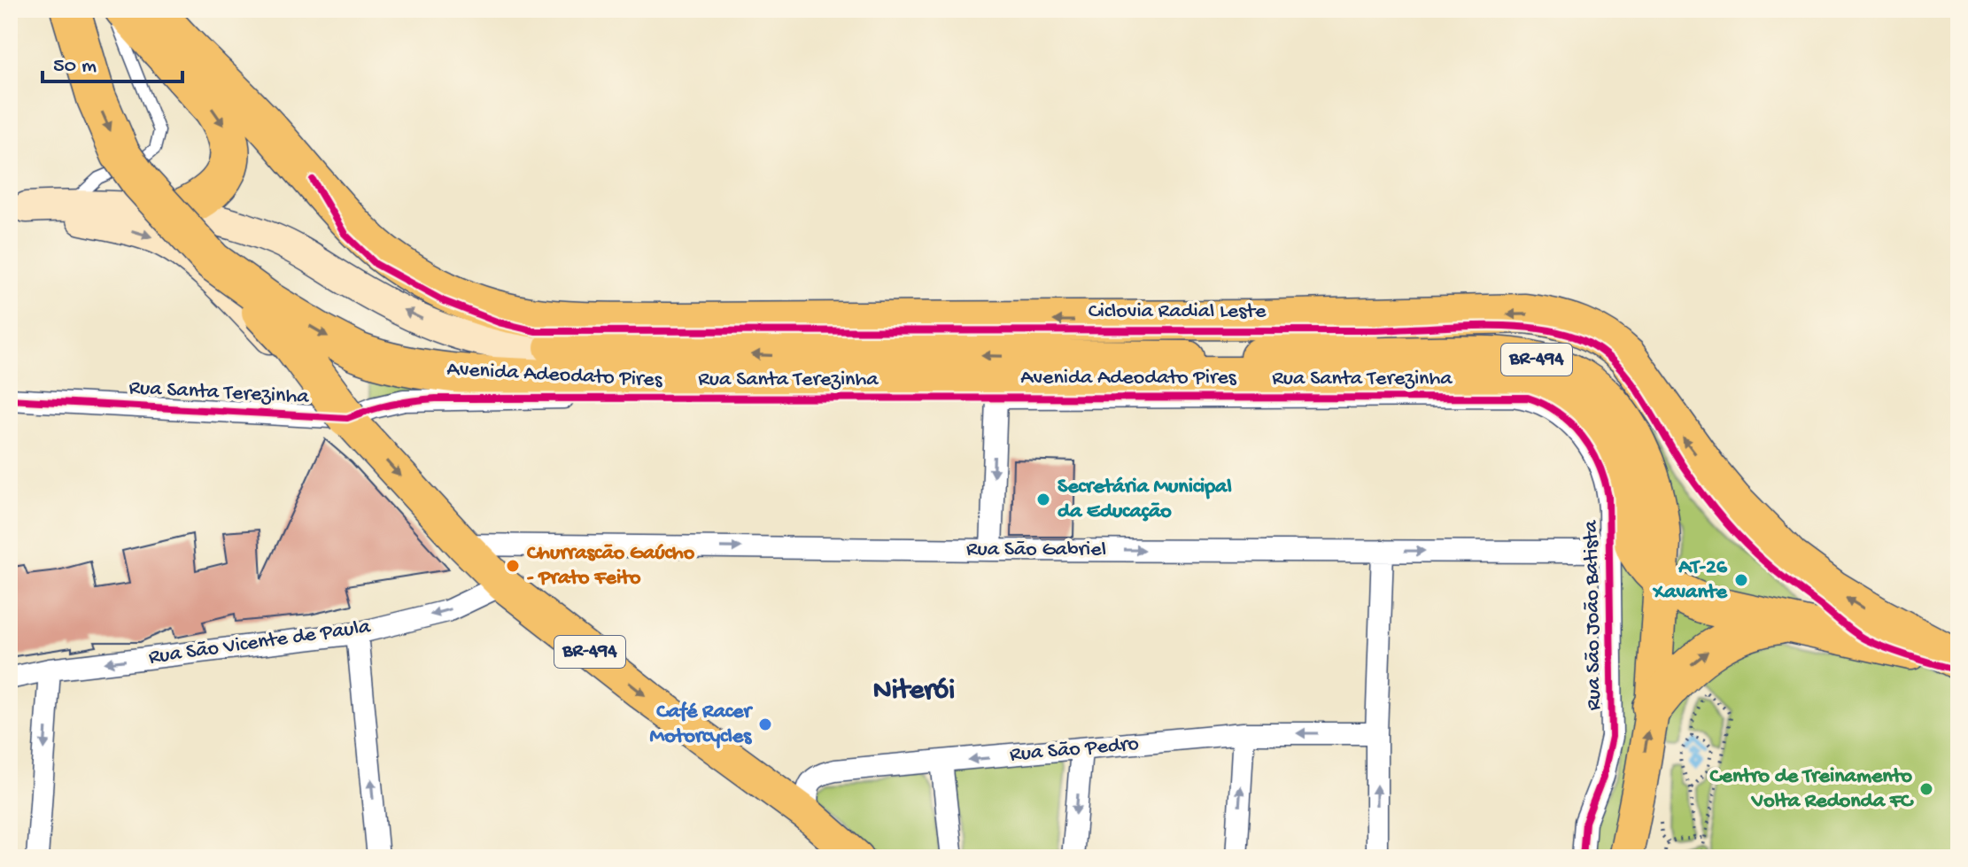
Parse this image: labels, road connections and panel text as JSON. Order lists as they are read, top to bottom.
{
  "streets": {
    "highway": ["BR-494", "Avenida Adeodato Pires"],
    "street": [
      "Rua Santa Terezinha",
      "Rua São Gabriel",
      "Rua São João Batista",
      "Rua São Vicente de Paula",
      "Rua São Pedro"
    ],
    "cycle path": ["Ciclovia Radial Leste"]
  },
  "crossings": [
    ["BR-494", "Avenida Adeodato Pires"],
    ["BR-494", "Rua Santa Terezinha"],
    ["BR-494", "Rua São Gabriel"],
    ["BR-494", "Rua São Vicente de Paula"],
    ["BR-494", "Rua São Pedro"],
    ["Rua Santa Terezinha", "Rua São João Batista"],
    ["Rua São Gabriel", "Rua São João Batista"]
  ],
  "one_way": ["Rua São Gabriel", "Rua São Vicente de Paula", "Rua São Pedro"],
  "districts": ["Niterói"],
  "places": [
    "Secretária Municipal da Educação",
    "Churrascão Gaúcho - Prato Feito",
    "AT-26 Xavante",
    "Café Racer Motorcycles",
    "Centro de Treinamento Volta Redonda FC"
  ],
  "scale_bar": "50 m"
}
